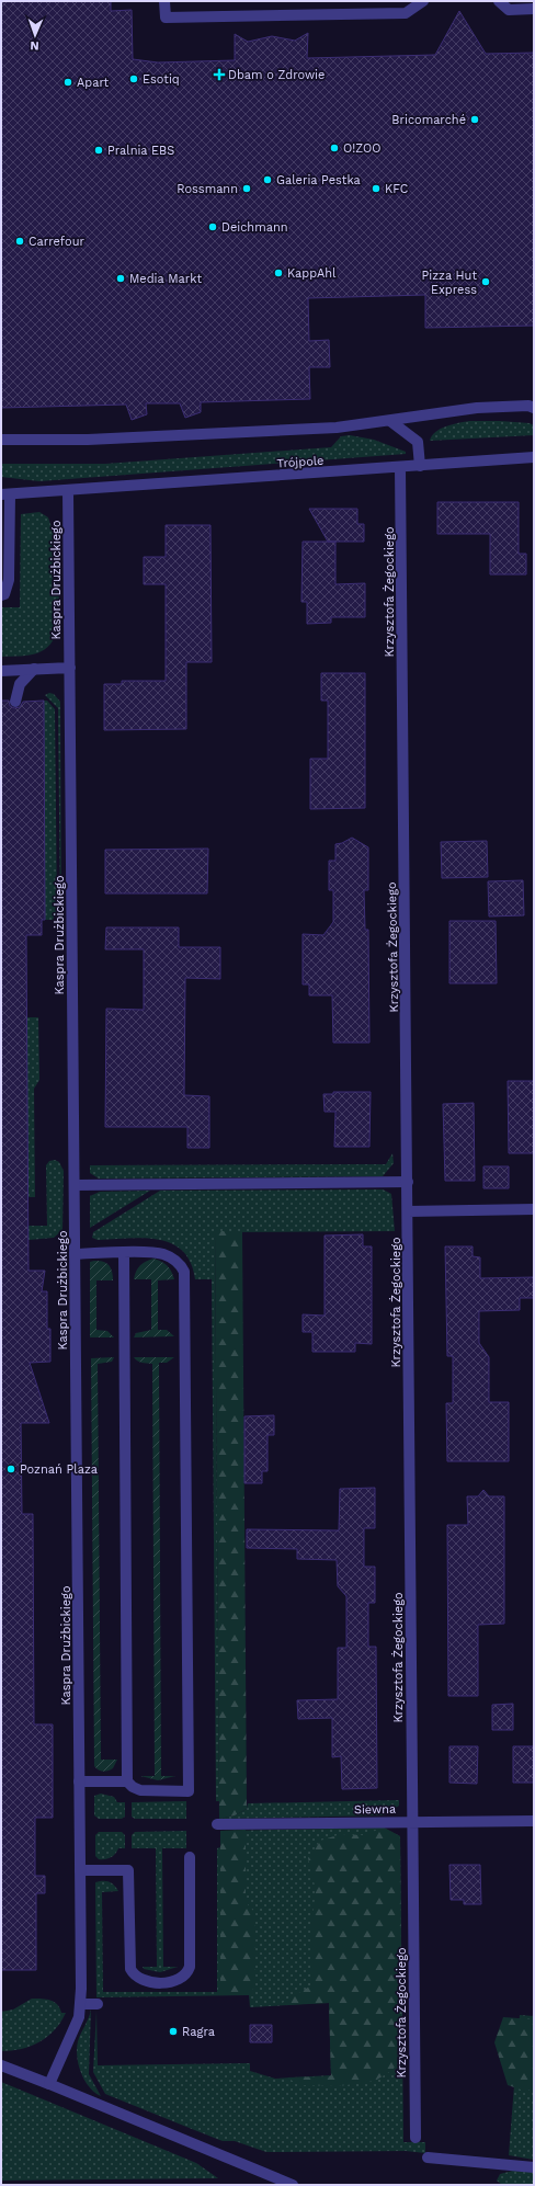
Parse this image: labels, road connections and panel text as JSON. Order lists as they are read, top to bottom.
{
  "streets": {
    "street": [
      "Trójpole",
      "Kaspra Drużbickiego",
      "Krzysztofa Żegockiego",
      "Siewna"
    ]
  },
  "crossings": [
    ["Trójpole", "Kaspra Drużbickiego"],
    ["Trójpole", "Krzysztofa Żegockiego"],
    ["Krzysztofa Żegockiego", "Siewna"]
  ],
  "places": {
    "health": ["Dbam o Zdrowie"],
    "other": [
      "Esotiq",
      "Apart",
      "Bricomarché",
      "O!ZOO",
      "Pralnia EBS",
      "Galeria Pestka",
      "Rossmann",
      "KFC",
      "Deichmann",
      "Carrefour",
      "KappAhl",
      "Media Markt",
      "Pizza Hut Express",
      "Poznań Plaza",
      "Ragra"
    ]
  },
  "north": "bottom"
}
